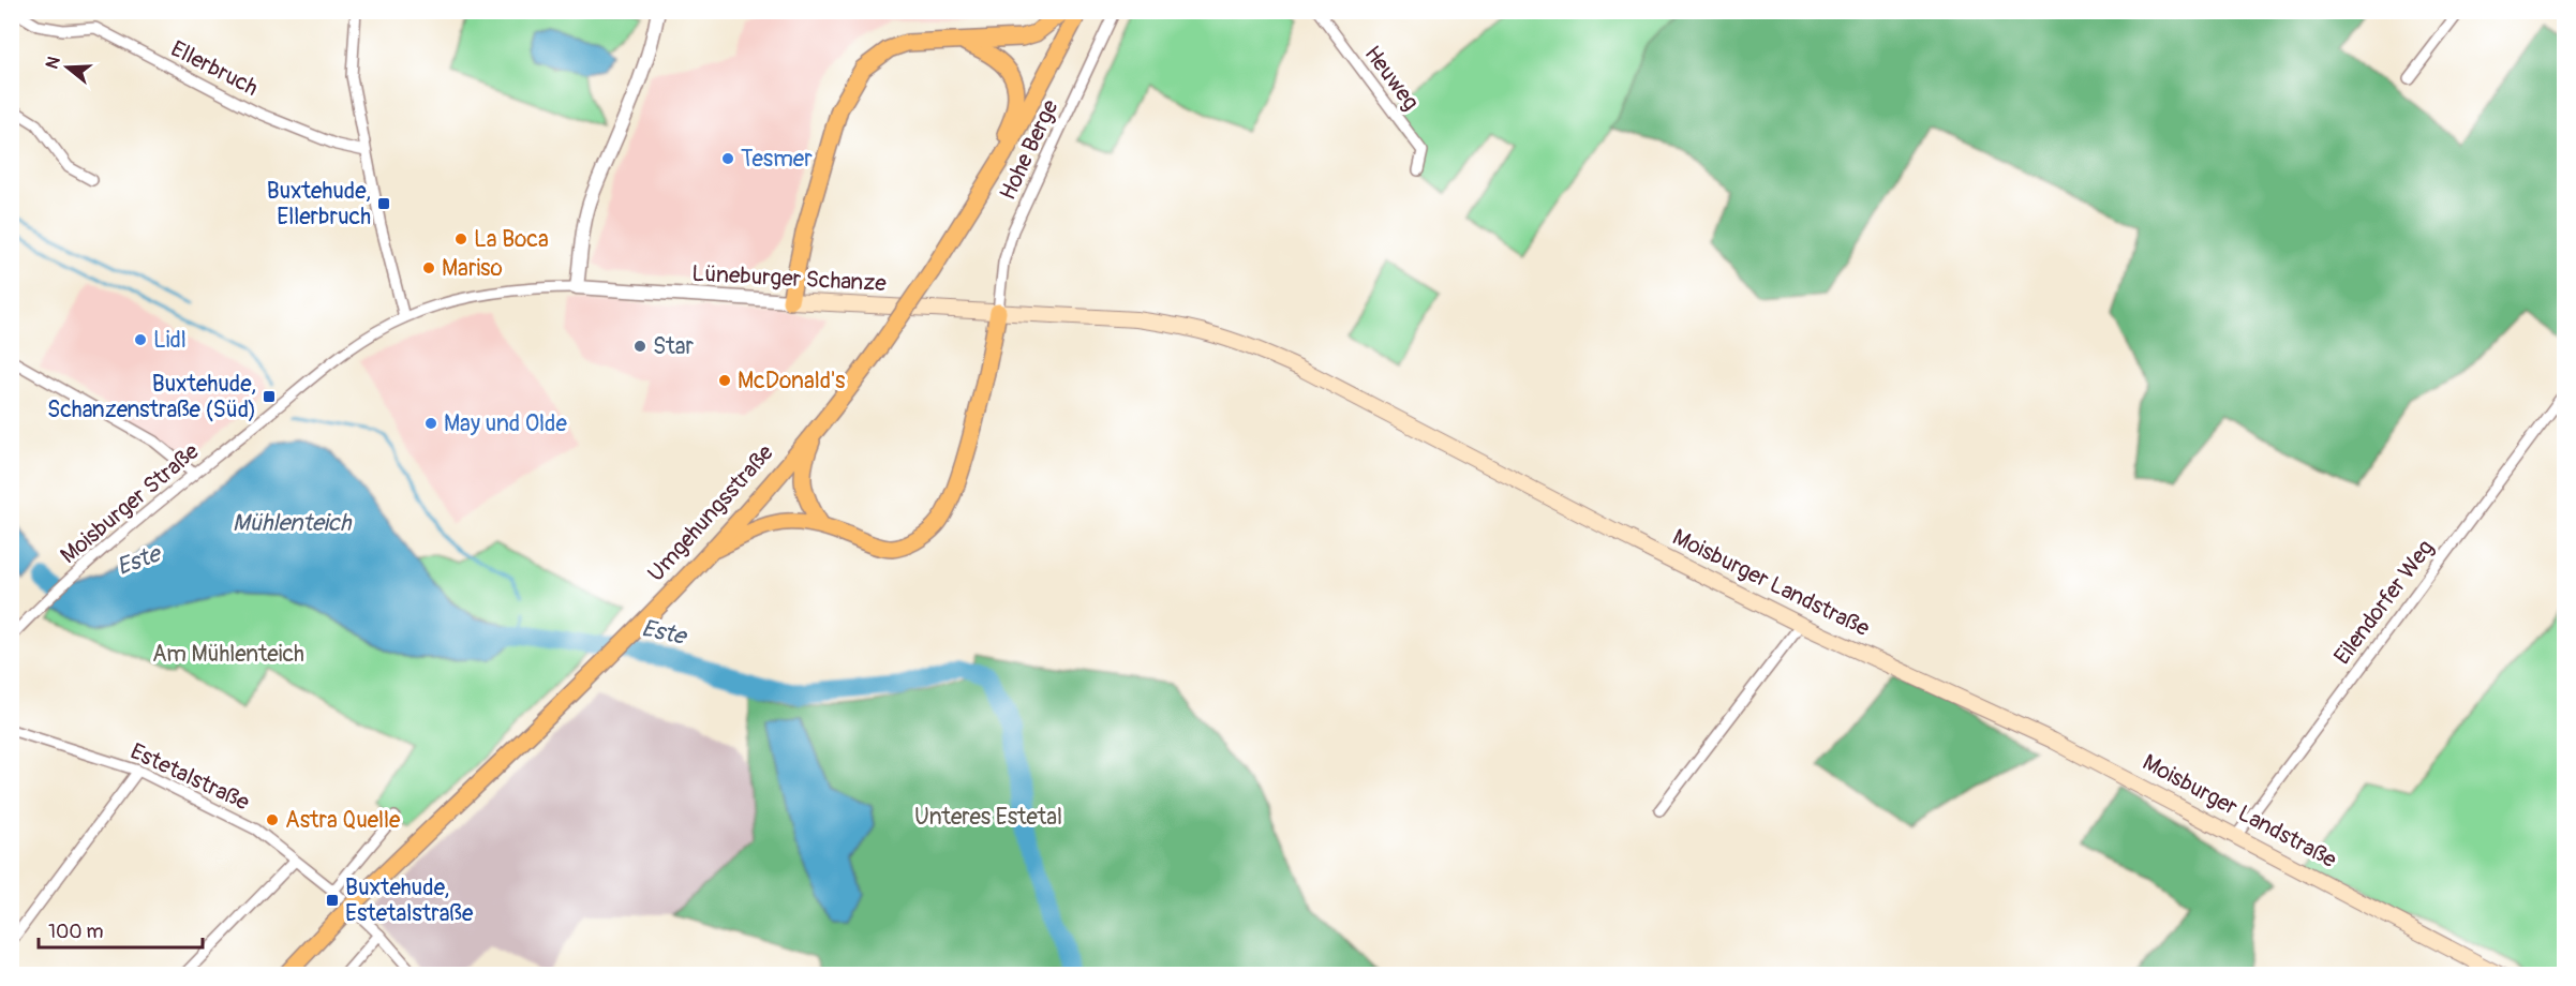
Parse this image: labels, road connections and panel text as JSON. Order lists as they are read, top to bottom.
{
  "streets": {
    "main road": ["Lüneburger Schanze", "Umgehungsstraße", "Moisburger Landstraße"],
    "street": [
      "Ellerbruch",
      "Heuweg",
      "Hohe Berge",
      "Moisburger Straße",
      "Eilendorfer Weg",
      "Estetalstraße"
    ]
  },
  "crossings": [
    ["Hohe Berge", "Lüneburger Schanze"],
    ["Hohe Berge", "Moisburger Landstraße"],
    ["Lüneburger Schanze", "Moisburger Straße"],
    ["Lüneburger Schanze", "Moisburger Landstraße"],
    ["Moisburger Landstraße", "Eilendorfer Weg"]
  ],
  "water": ["Mühlenteich", "Este"],
  "parks": ["Am Mühlenteich", "Unteres Estetal"],
  "places": {
    "other": [
      "Tesmer",
      "La Boca",
      "Mariso",
      "Lidl",
      "Star",
      "McDonald's",
      "May und Olde",
      "Astra Quelle"
    ],
    "transit": ["Buxtehude, Ellerbruch", "Buxtehude, Schanzenstraße (Süd)", "Buxtehude, Estetalstraße"]
  },
  "scale_bar": "100 m",
  "north": "left"
}
